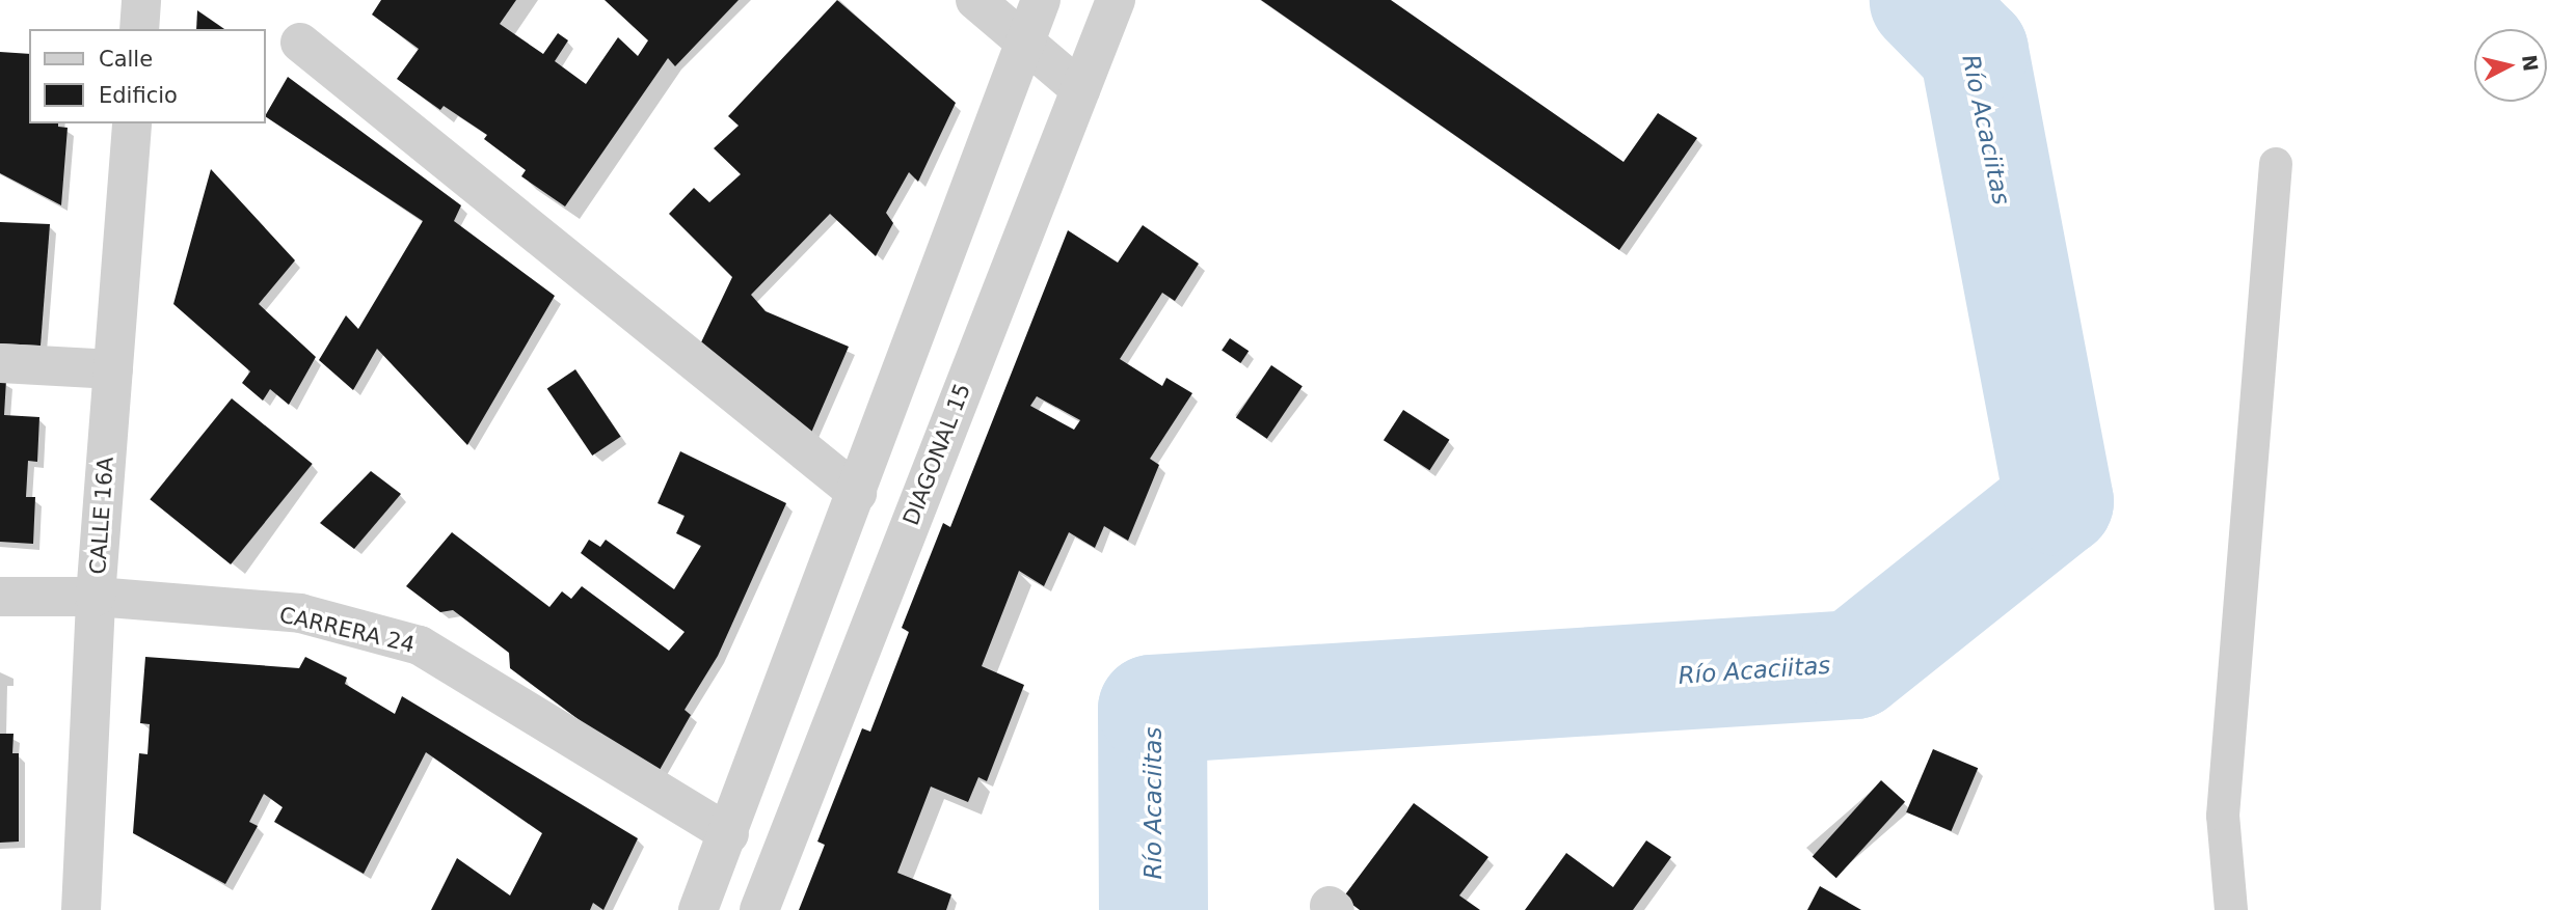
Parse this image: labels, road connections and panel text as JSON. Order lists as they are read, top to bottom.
{
  "streets": {
    "street": ["DIAGONAL 15", "CALLE 16A", "CARRERA 24"]
  },
  "crossings": [
    ["CALLE 16A", "CARRERA 24"]
  ],
  "water": ["Río Acaciitas"],
  "legend": ["Calle", "Edificio"],
  "north": "right"
}
